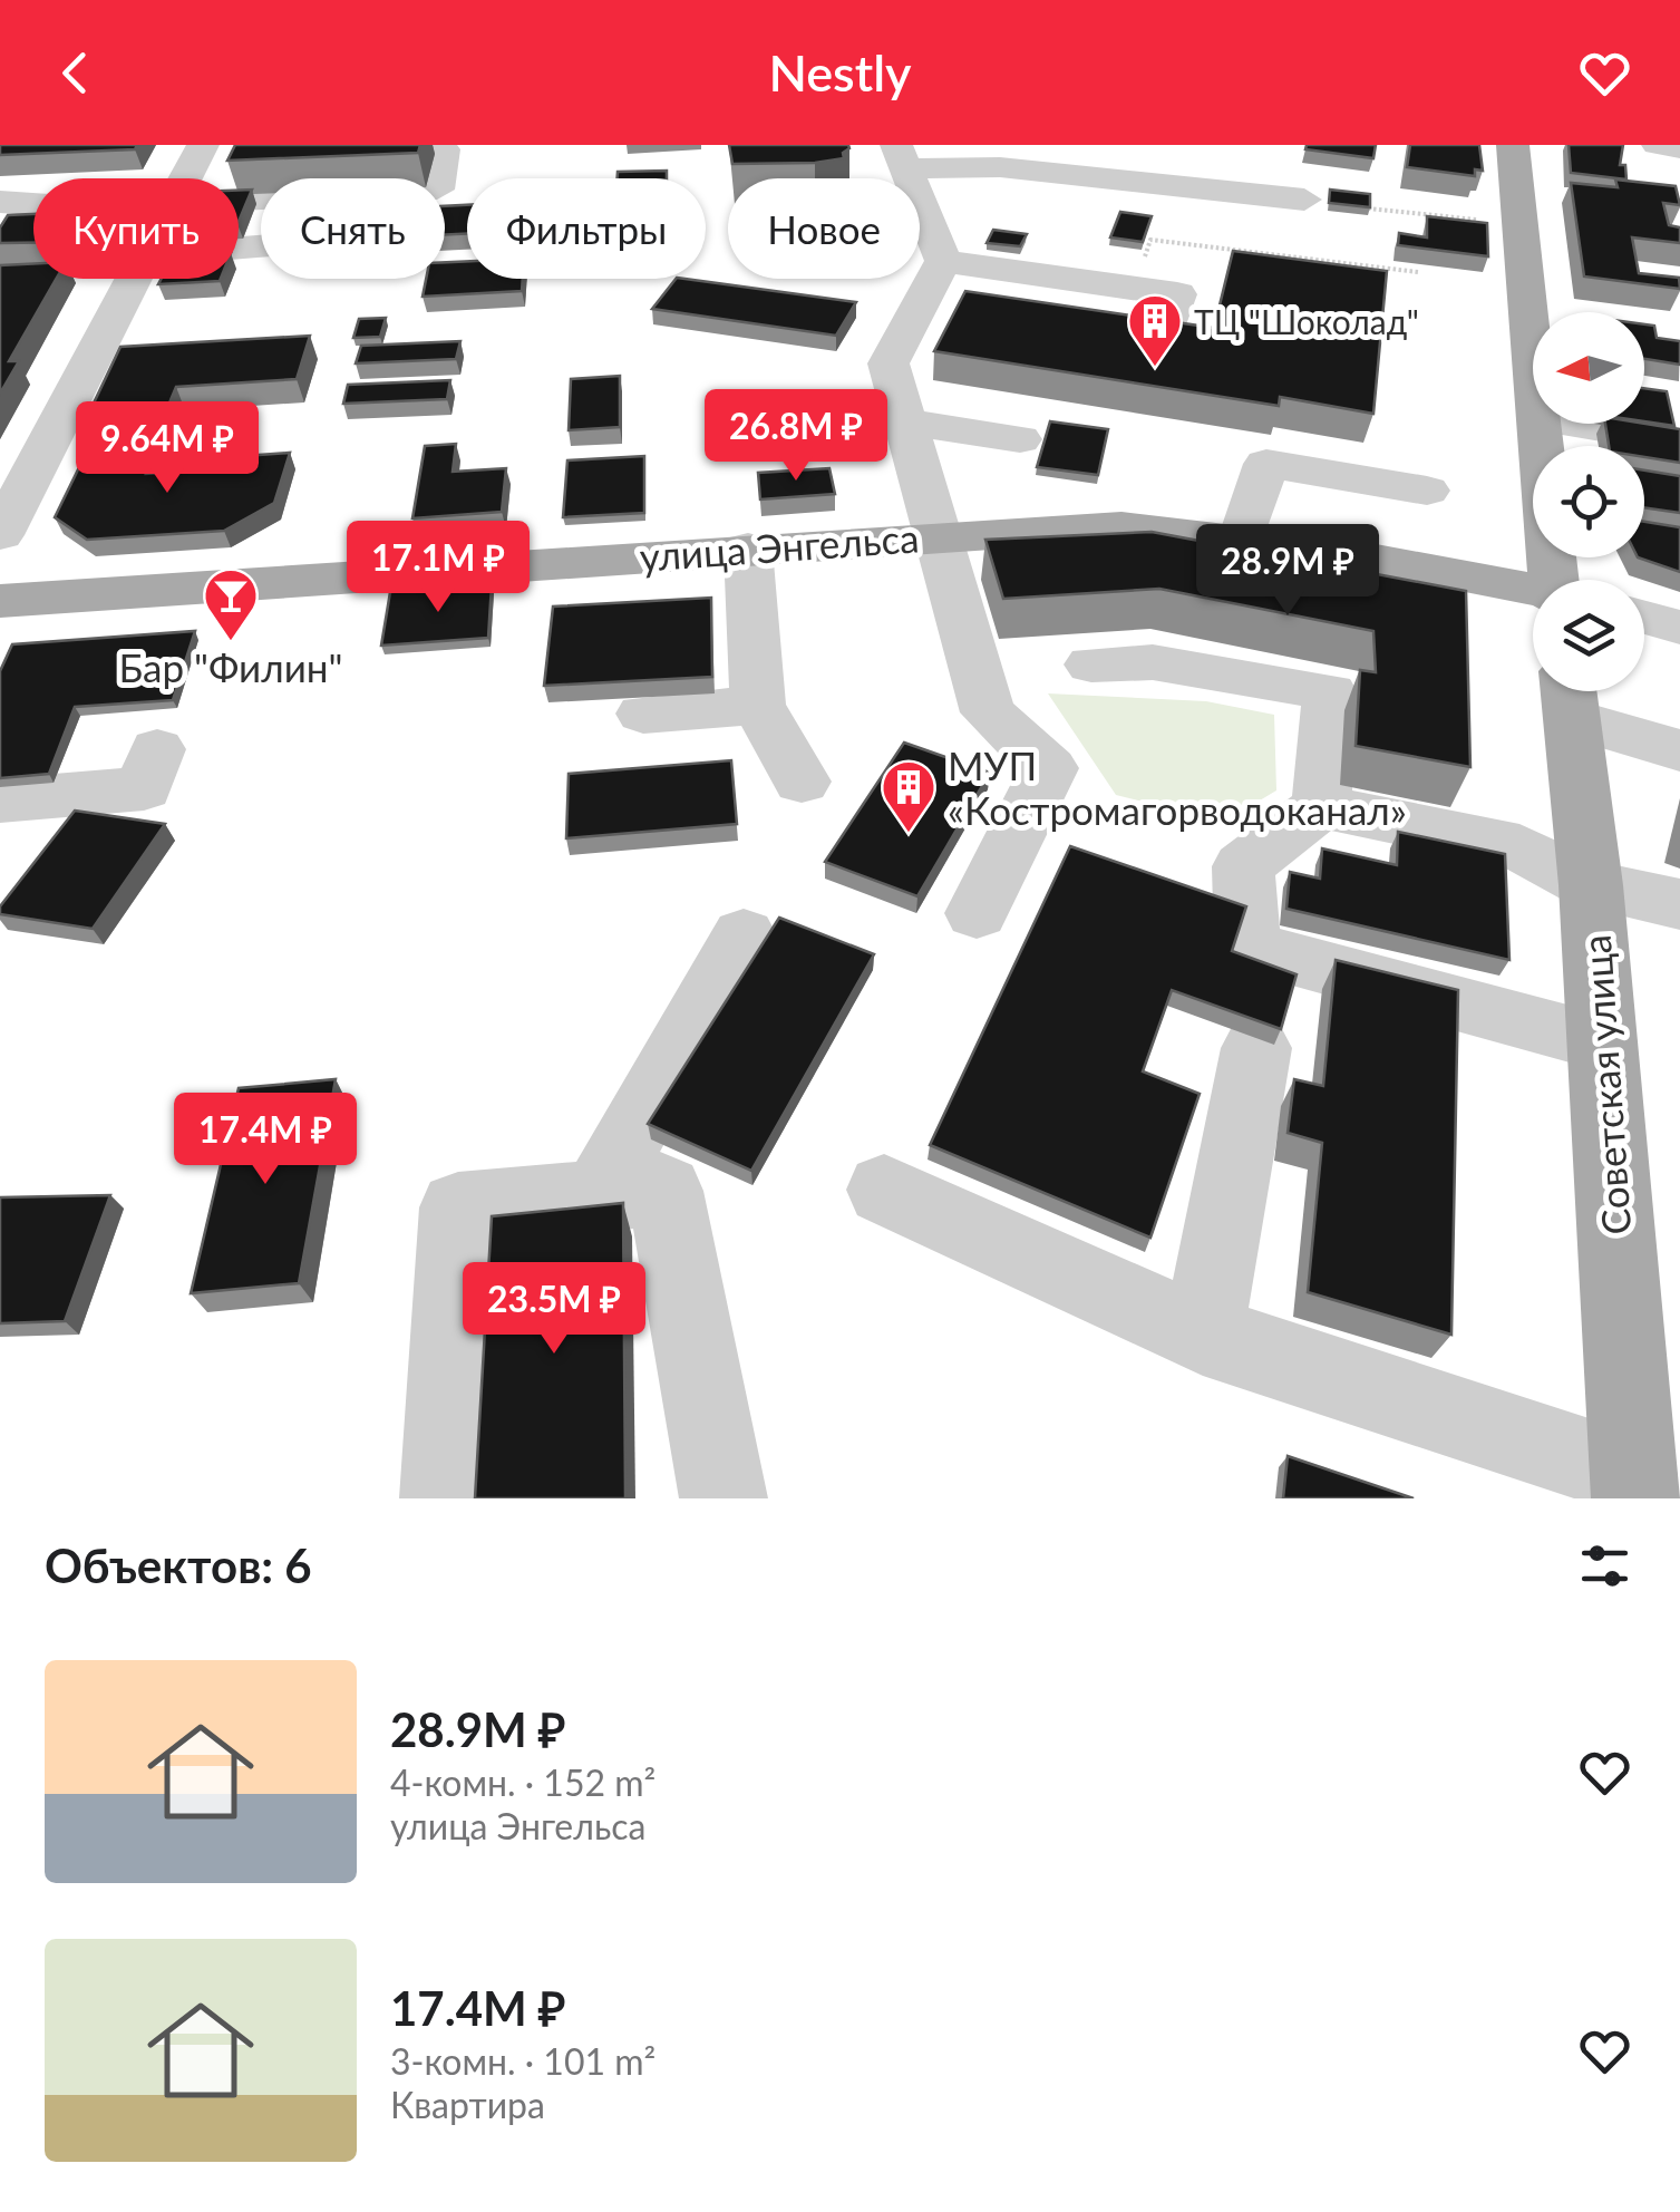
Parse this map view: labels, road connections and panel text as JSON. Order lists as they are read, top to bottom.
{
  "streets": {
    "main road": ["улица Энгельса", "Советская улица"]
  },
  "places": {
    "building": ["ТЦ \"Шоколад\"", "МУП «Костромагорводоканал»"],
    "bar": ["Бар \"Филин\""]
  },
  "north": "left",
  "page": {
    "header": "Nestly",
    "chip": [
      "Купить",
      "Снять",
      "Фильтры",
      "Новое"
    ],
    "price": [
      "26.8M ₽",
      "9.64M ₽",
      "17.1M ₽",
      "28.9M ₽",
      "17.4M ₽",
      "23.5M ₽"
    ],
    "heading": "Объектов: 6",
    "list": [
      {
        "name": "28.9M ₽",
        "note": "4-комн. · 152 m² · улица Энгельса"
      },
      {
        "name": "17.4M ₽",
        "note": "3-комн. · 101 m² · Квартира"
      }
    ]
  }
}
